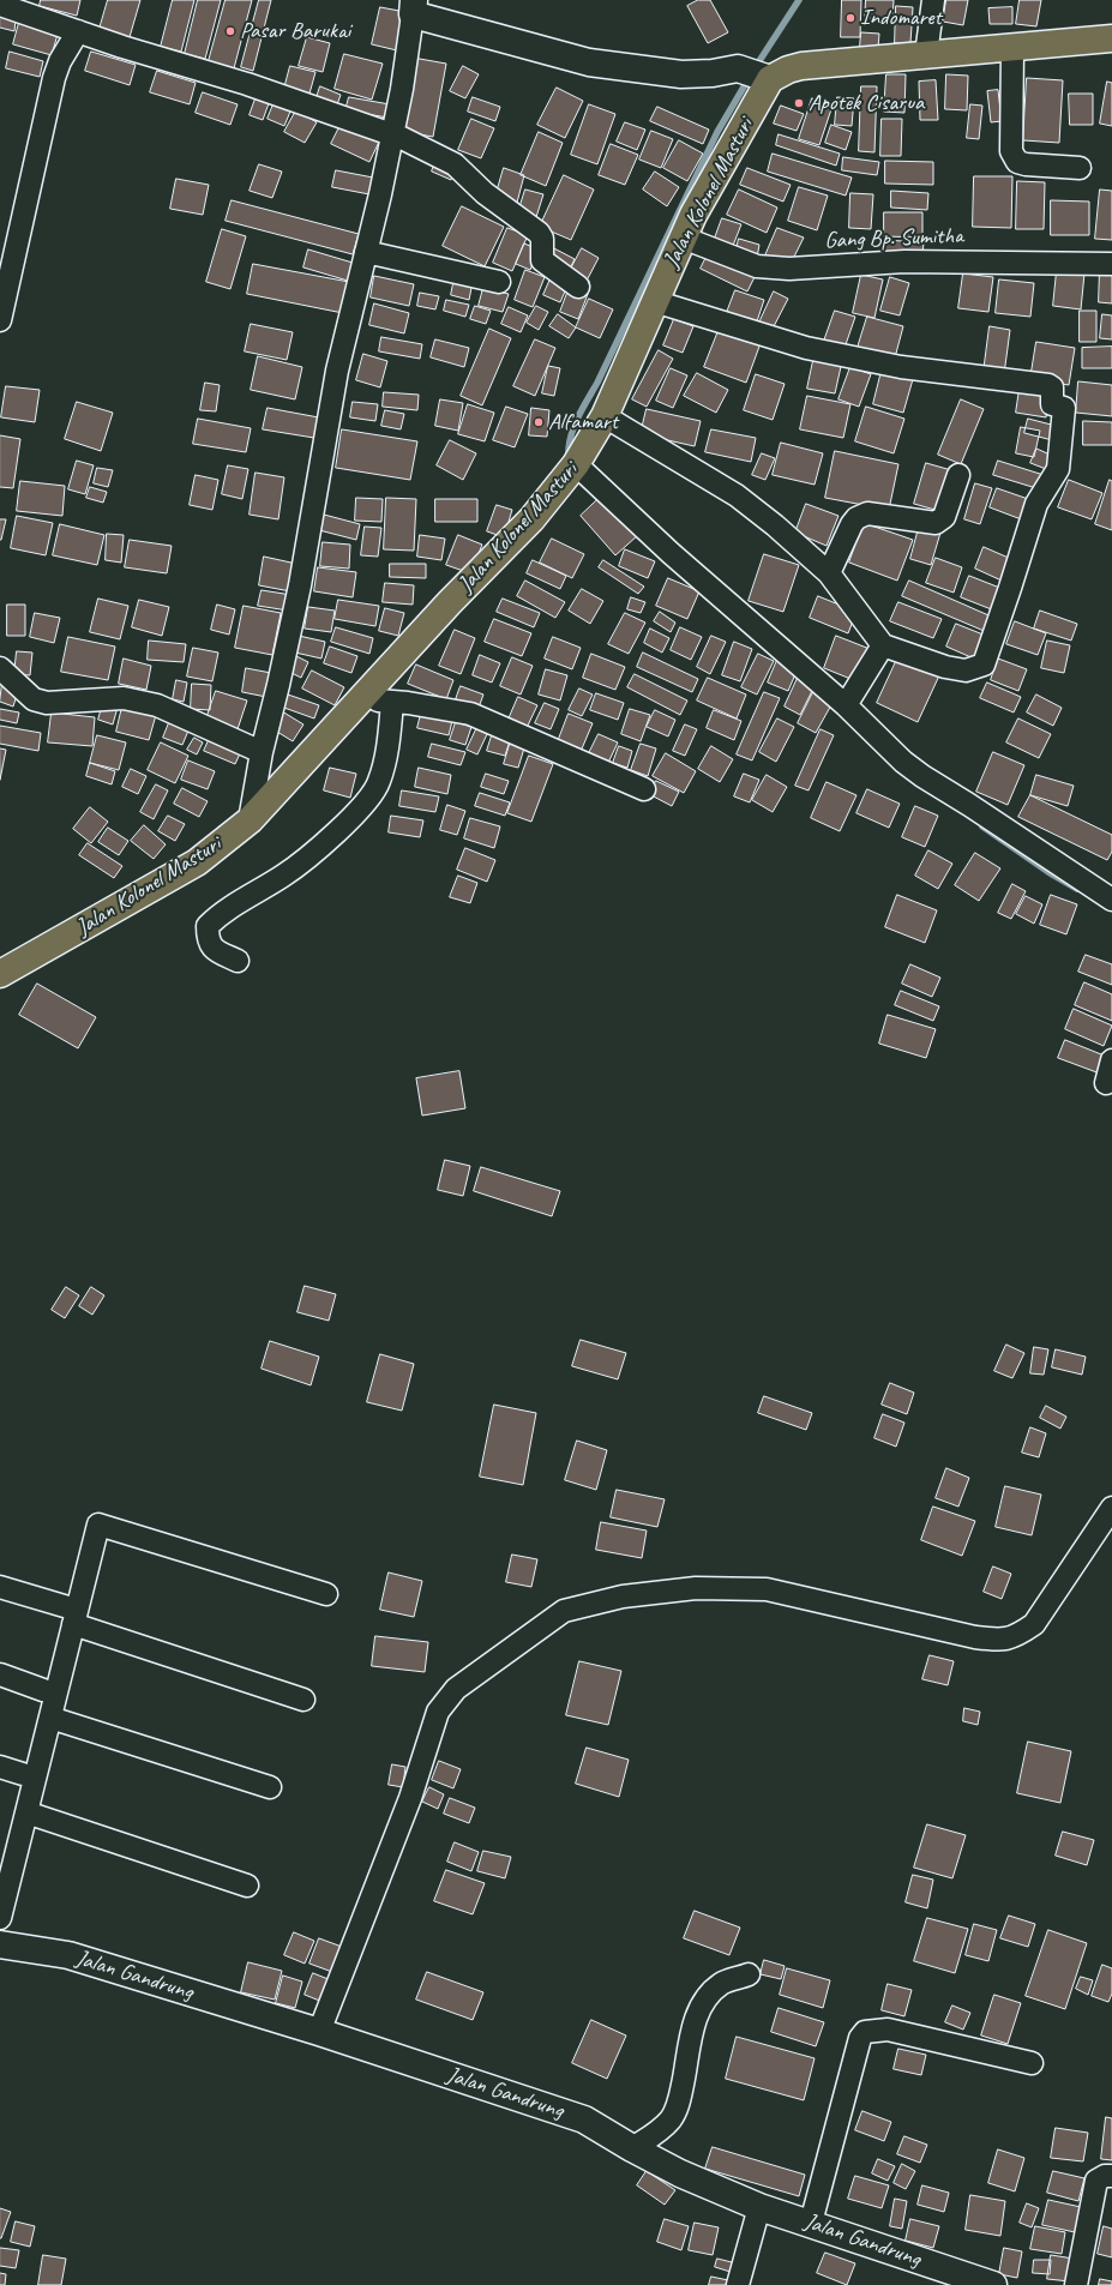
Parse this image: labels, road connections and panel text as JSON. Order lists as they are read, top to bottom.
{
  "streets": {
    "main road": ["Jalan Kolonel Masturi"],
    "street": ["Gang Bp. Sumitha", "Jalan Gandrung"]
  },
  "crossings": [
    ["Jalan Kolonel Masturi", "Gang Bp. Sumitha"]
  ],
  "places": [
    "Indomaret",
    "Pasar Barukai",
    "Apotek Cisarua",
    "Alfamart"
  ]
}
